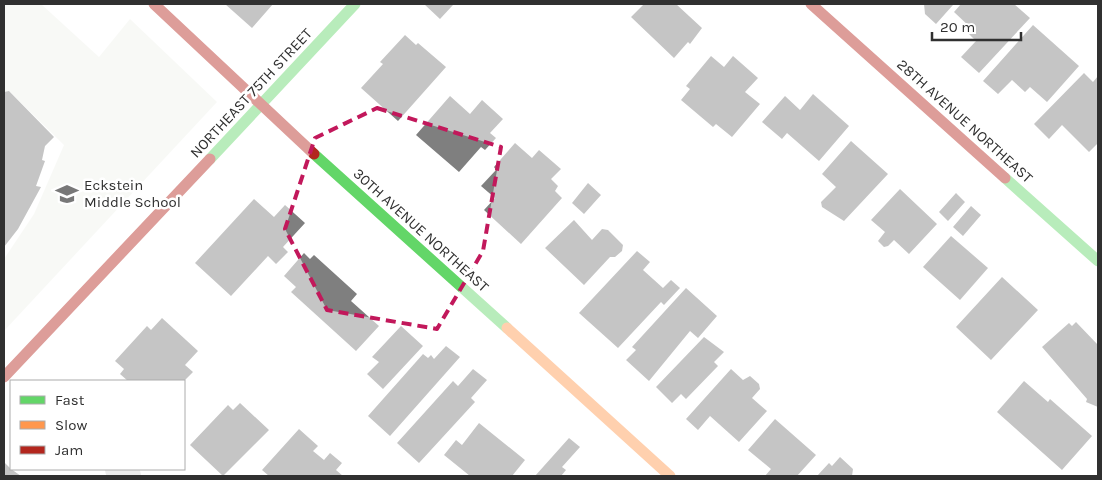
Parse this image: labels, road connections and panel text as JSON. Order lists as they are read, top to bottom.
{
  "streets": {
    "street": ["NORTHEAST 75TH STREET", "28TH AVENUE NORTHEAST", "30TH AVENUE NORTHEAST"]
  },
  "crossings": [
    ["NORTHEAST 75TH STREET", "30TH AVENUE NORTHEAST"]
  ],
  "places": {
    "school or university": ["Eckstein Middle School"]
  },
  "legend": ["Fast", "Slow", "Jam"],
  "scale_bar": "20 m"
}
